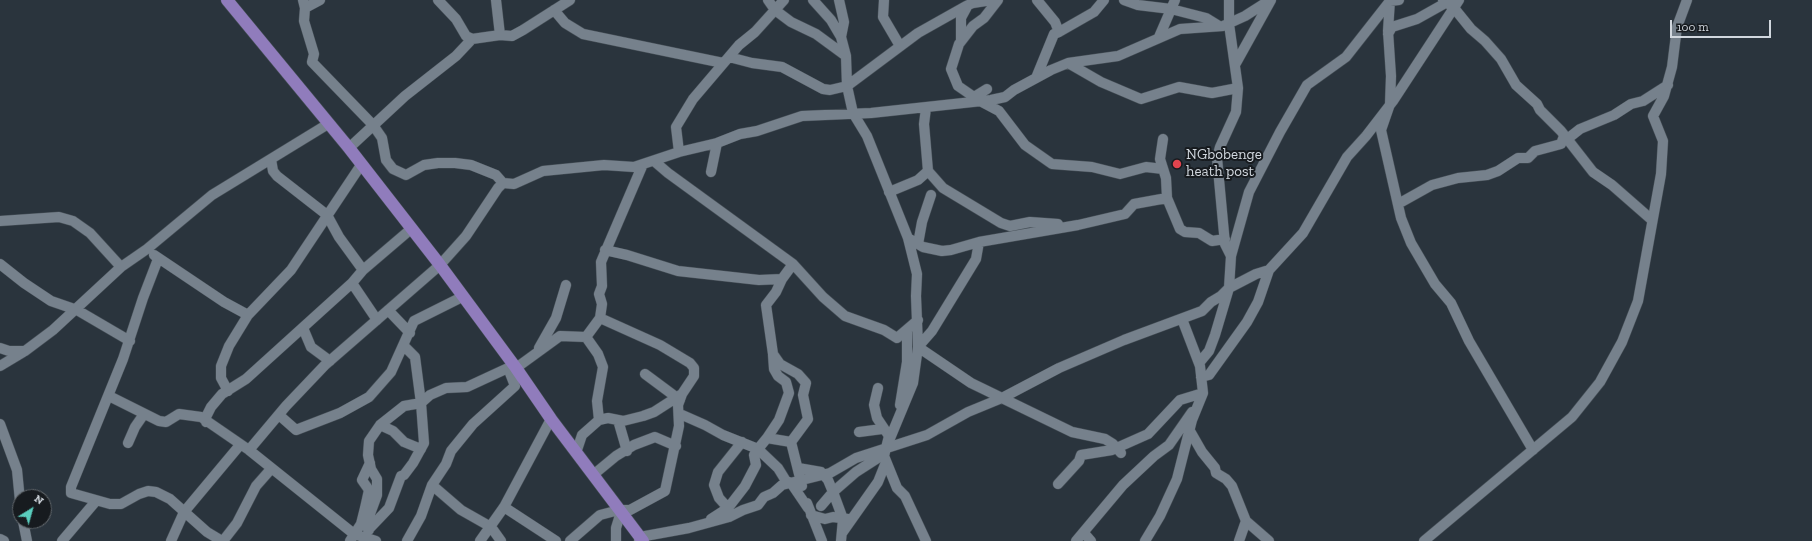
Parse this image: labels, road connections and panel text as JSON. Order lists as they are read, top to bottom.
{
  "places": ["NGbobenge heath post"],
  "scale_bar": "100 m",
  "north": "top right"
}
